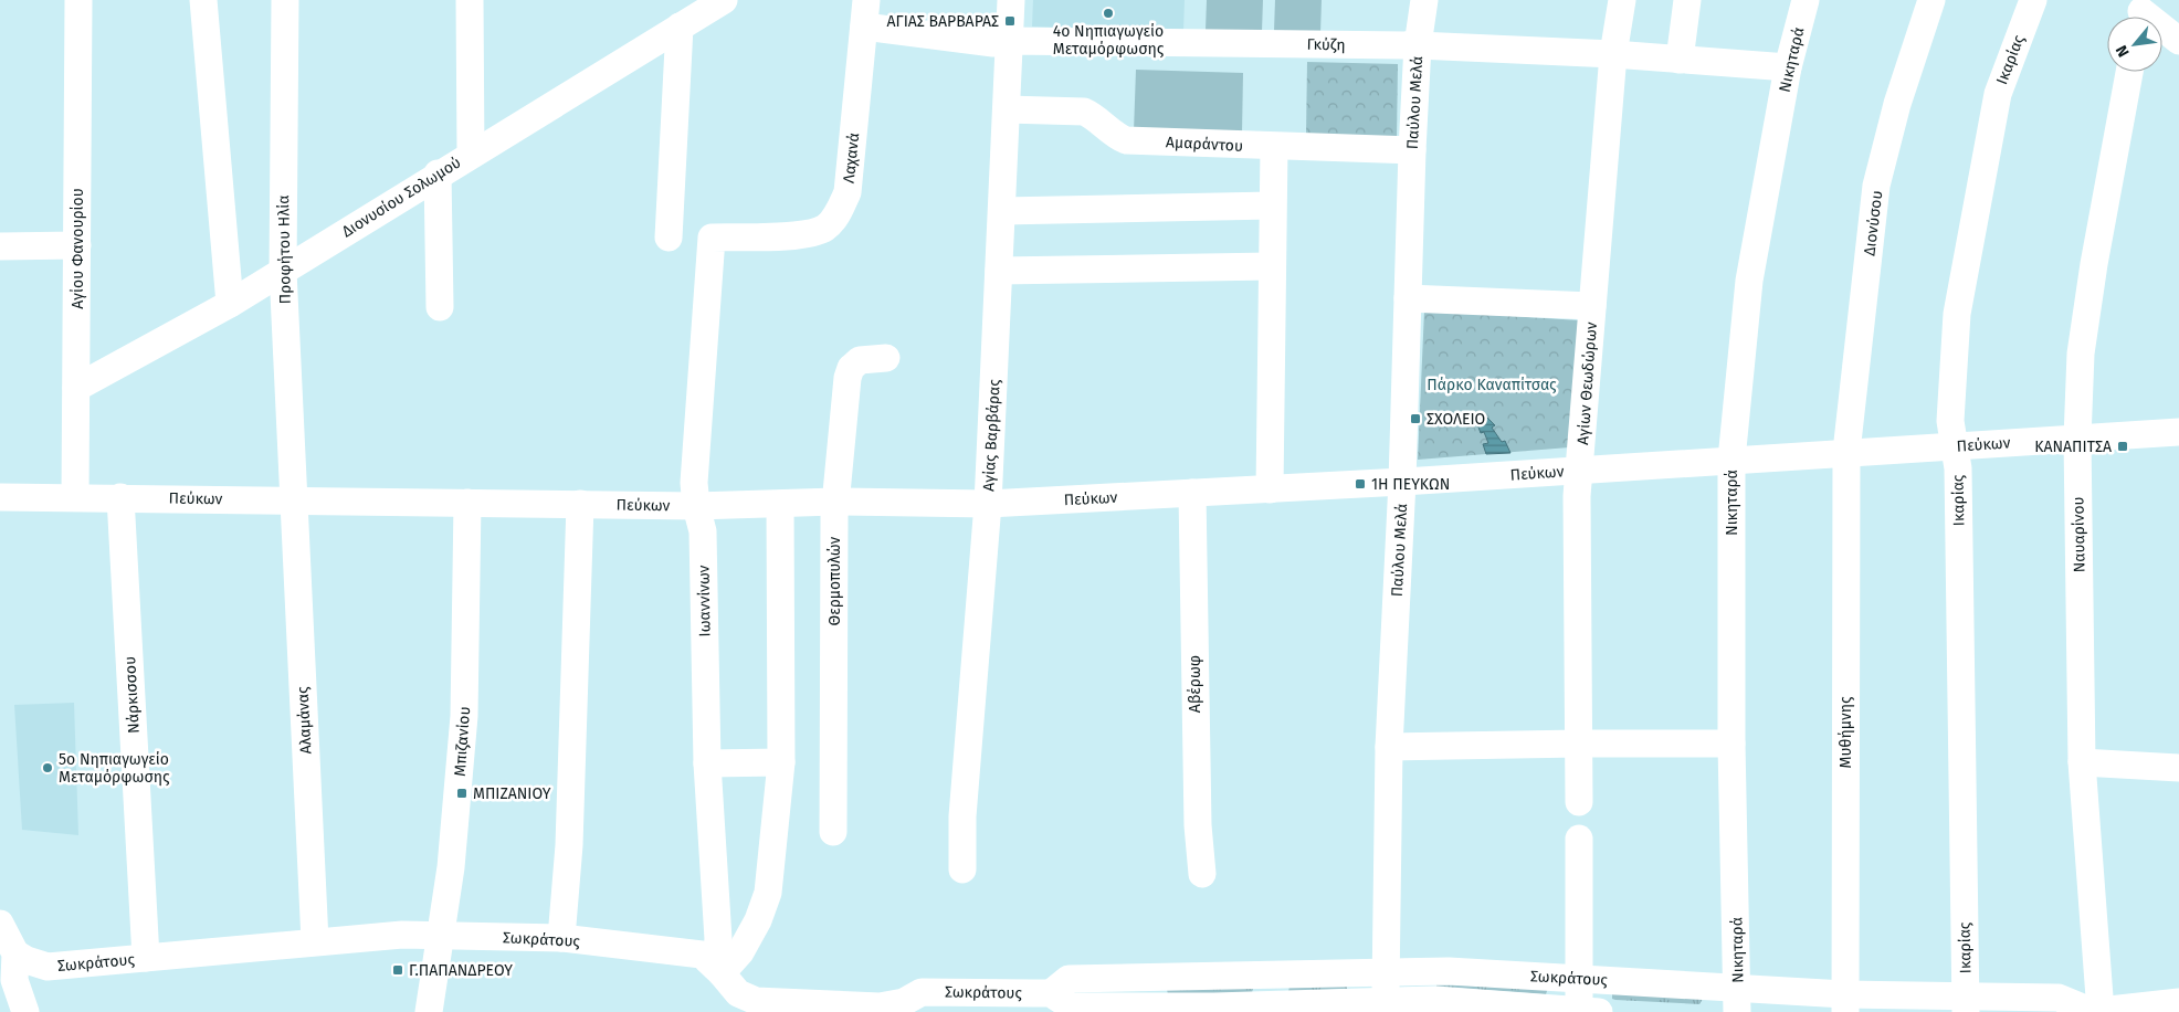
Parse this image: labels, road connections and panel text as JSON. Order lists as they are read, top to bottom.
{
  "streets": {
    "street": [
      "Γκύζη",
      "Νικηταρά",
      "Ικαρίας",
      "Παύλου Μελά",
      "Αμαράντου",
      "Λαχανά",
      "Διονυσίου Σολωμού",
      "Διονύσου",
      "Αγίου Φανουρίου",
      "Προφήτου Ηλία",
      "Αγίων Θεωδώρων",
      "Αγίας Βαρβάρας",
      "Πεύκων",
      "Ναυαρίνου",
      "Θερμοπυλών",
      "Ιωαννίνων",
      "Αβέρωφ",
      "Νάρκισσου",
      "Αλαμάνας",
      "Μυθήμνης",
      "Μπιζανίου",
      "Σωκράτους"
    ]
  },
  "crossings": [
    ["Γκύζη", "Νικηταρά"],
    ["Γκύζη", "Παύλου Μελά"],
    ["Γκύζη", "Λαχανά"],
    ["Γκύζη", "Αγίων Θεωδώρων"],
    ["Γκύζη", "Αγίας Βαρβάρας"],
    ["Νικηταρά", "Πεύκων"],
    ["Νικηταρά", "Σωκράτους"],
    ["Ικαρίας", "Πεύκων"],
    ["Ικαρίας", "Σωκράτους"],
    ["Παύλου Μελά", "Αμαράντου"],
    ["Παύλου Μελά", "Πεύκων"],
    ["Παύλου Μελά", "Σωκράτους"],
    ["Αμαράντου", "Αγίας Βαρβάρας"],
    ["Λαχανά", "Ιωαννίνων"],
    ["Διονυσίου Σολωμού", "Αγίου Φανουρίου"],
    ["Διονυσίου Σολωμού", "Προφήτου Ηλία"],
    ["Διονύσου", "Πεύκων"],
    ["Διονύσου", "Μυθήμνης"],
    ["Αγίου Φανουρίου", "Πεύκων"],
    ["Προφήτου Ηλία", "Πεύκων"],
    ["Προφήτου Ηλία", "Αλαμάνας"],
    ["Αγίων Θεωδώρων", "Πεύκων"],
    ["Αγίας Βαρβάρας", "Πεύκων"],
    ["Πεύκων", "Ναυαρίνου"],
    ["Πεύκων", "Θερμοπυλών"],
    ["Πεύκων", "Ιωαννίνων"],
    ["Πεύκων", "Αβέρωφ"],
    ["Πεύκων", "Νάρκισσου"],
    ["Πεύκων", "Αλαμάνας"],
    ["Πεύκων", "Μυθήμνης"],
    ["Πεύκων", "Μπιζανίου"],
    ["Ναυαρίνου", "Σωκράτους"],
    ["Ιωαννίνων", "Σωκράτους"],
    ["Νάρκισσου", "Σωκράτους"],
    ["Αλαμάνας", "Σωκράτους"],
    ["Μυθήμνης", "Σωκράτους"],
    ["Μπιζανίου", "Σωκράτους"]
  ],
  "parks": ["Πάρκο Καναπίτσας"],
  "places": {
    "other": ["4ο Νηπιαγωγείο Μεταμόρφωσης", "5ο Νηπιαγωγείο Μεταμόρφωσης"],
    "transit": [
      "ΑΓΙΑΣ ΒΑΡΒΑΡΑΣ",
      "ΣΧΟΛΕΙΟ",
      "ΚΑΝΑΠΙΤΣΑ",
      "1Η ΠΕΥΚΩΝ",
      "ΜΠΙΖΑΝΙΟΥ",
      "Γ.ΠΑΠΑΝΔΡΕΟΥ"
    ]
  },
  "north": "bottom left"
}
